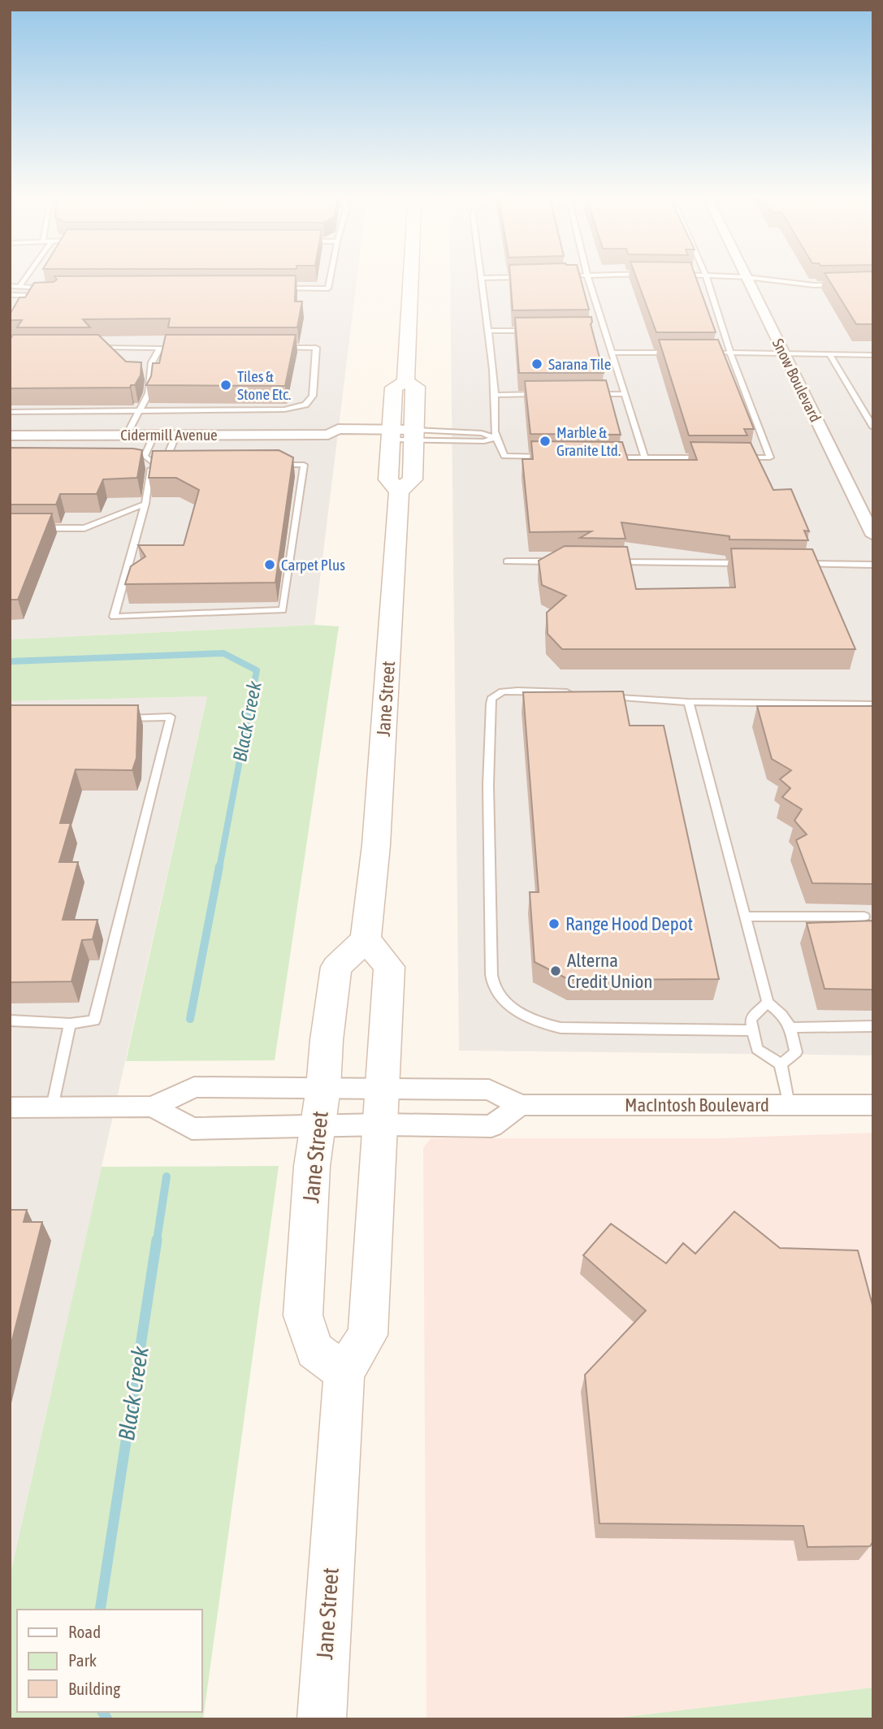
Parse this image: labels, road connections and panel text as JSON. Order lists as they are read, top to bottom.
{
  "streets": {
    "main road": ["Jane Street"],
    "street": ["Snow Boulevard", "Cidermill Avenue", "MacIntosh Boulevard"]
  },
  "crossings": [
    ["Cidermill Avenue", "Jane Street"],
    ["Jane Street", "MacIntosh Boulevard"]
  ],
  "water": ["Black Creek"],
  "places": [
    "Sarana Tile",
    "Tiles & Stone Etc.",
    "Marble & Granite Ltd.",
    "Carpet Plus",
    "Range Hood Depot",
    "Alterna Credit Union"
  ],
  "legend": ["Road", "Park", "Building"]
}
